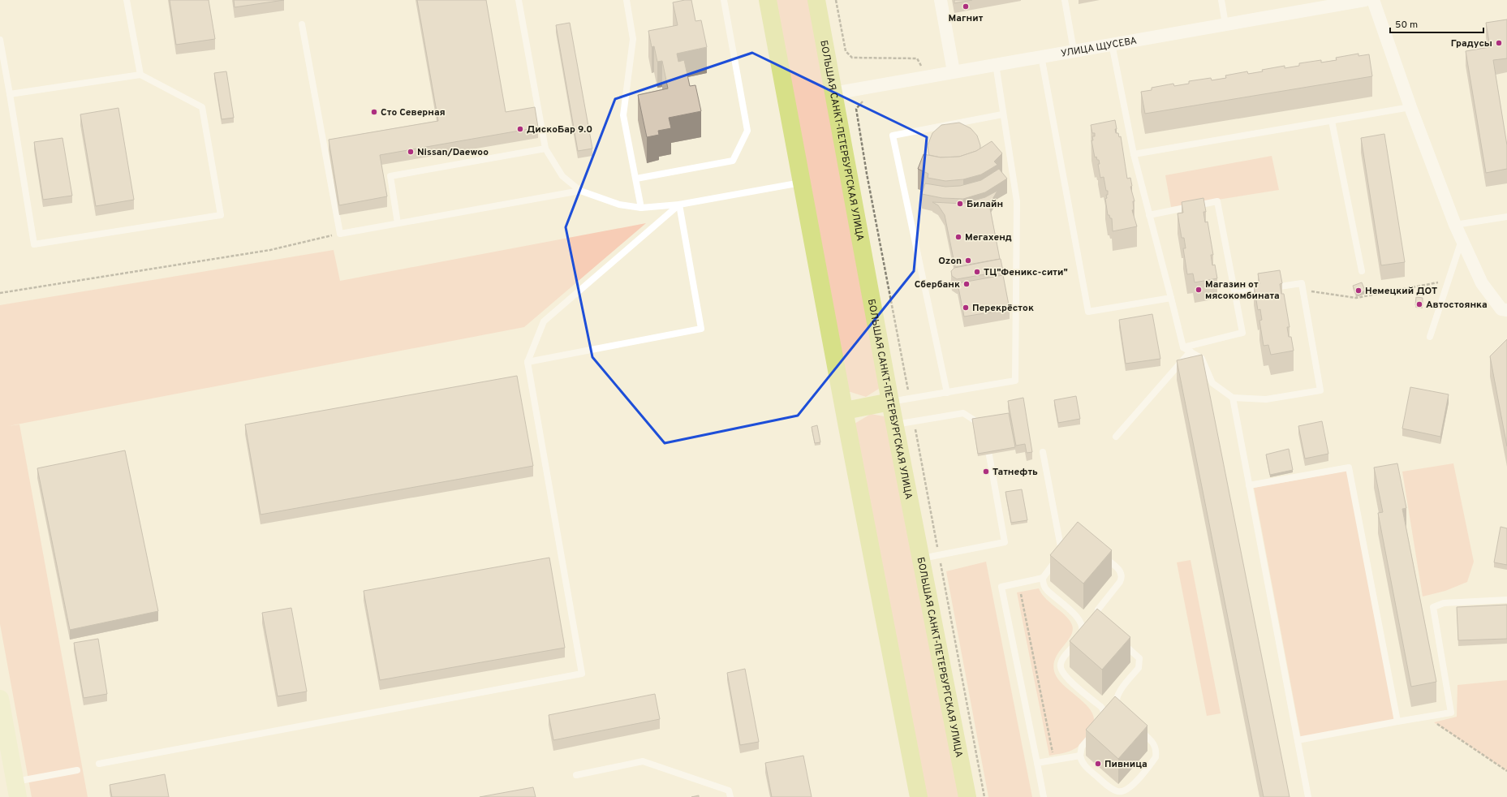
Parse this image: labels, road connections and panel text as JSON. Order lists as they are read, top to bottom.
{
  "streets": {
    "main road": ["БОЛЬШАЯ САНКТ-ПЕТЕРБУРГСКАЯ УЛИЦА"],
    "street": ["УЛИЦА ЩУСЕВА"]
  },
  "crossings": [
    ["УЛИЦА ЩУСЕВА", "БОЛЬШАЯ САНКТ-ПЕТЕРБУРГСКАЯ УЛИЦА"]
  ],
  "places": [
    "Магнит",
    "Градусы",
    "Сто Северная",
    "ДискоБар 9.0",
    "Nissan/Daewoo",
    "Билайн",
    "Мегахенд",
    "Ozon",
    "ТЦ\"Феникс-сити\"",
    "Сбербанк",
    "Магазин от мясокомбината",
    "Немецкий ДОТ",
    "Автостоянка",
    "Перекрёсток",
    "Татнефть",
    "Пивница"
  ],
  "scale_bar": "50 m"
}
